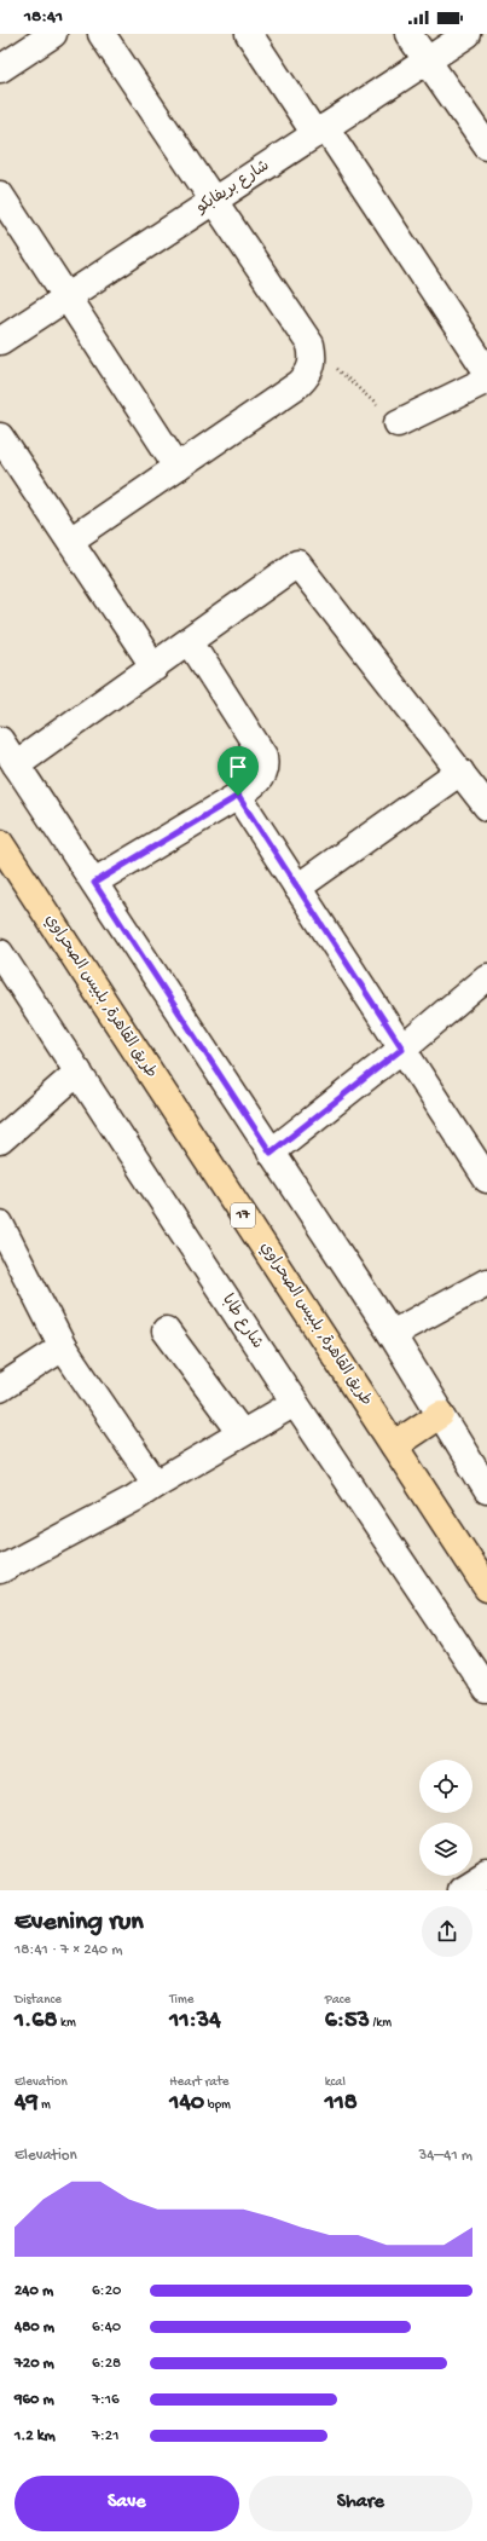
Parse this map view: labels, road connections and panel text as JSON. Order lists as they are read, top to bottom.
{
  "streets": {
    "highway": ["طريق القاهرة, بلبيس الصحراوي", "17"],
    "street": ["شارع بريفابكو", "شارع طابا"]
  },
  "page": {
    "status": "18:41",
    "heading": ["Evening run", "18:41 · 7 × 240 m"],
    "stats": [
      ["Distance", "1.68 km"],
      ["Time", "11:34"],
      ["Pace", "6:53 /km"],
      ["Elevation", "49 m"],
      ["Heart rate", "140 bpm"],
      ["kcal", "118"]
    ],
    "chart": ["Elevation", "34–41 m"],
    "list": [
      {
        "name": "240 m",
        "note": "6:20"
      },
      {
        "name": "480 m",
        "note": "6:40"
      },
      {
        "name": "720 m",
        "note": "6:28"
      },
      {
        "name": "960 m",
        "note": "7:16"
      },
      {
        "name": "1.2 km",
        "note": "7:21"
      }
    ],
    "buttons": ["Save", "Share"]
  }
}
